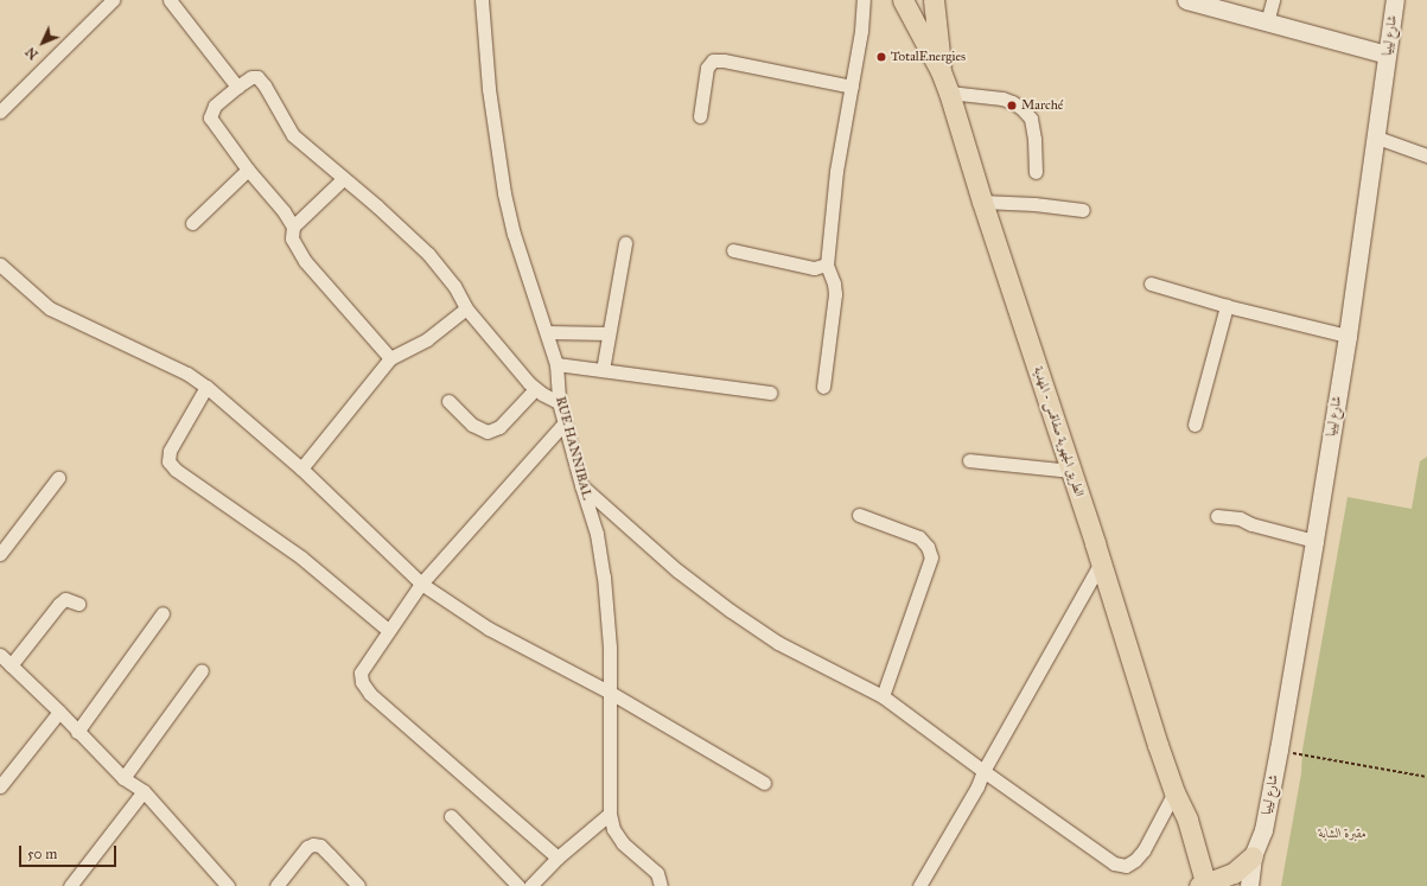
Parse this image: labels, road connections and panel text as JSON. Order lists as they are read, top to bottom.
{
  "streets": {
    "main road": ["شارع ليبيا", "الطريق الجهوية صفاقس - المهدية"],
    "street": ["RUE HANNIBAL"]
  },
  "parks": ["مقبرة الشابة"],
  "places": ["TotalEnergies", "Marché"],
  "scale_bar": "50 m",
  "north": "bottom left"
}
